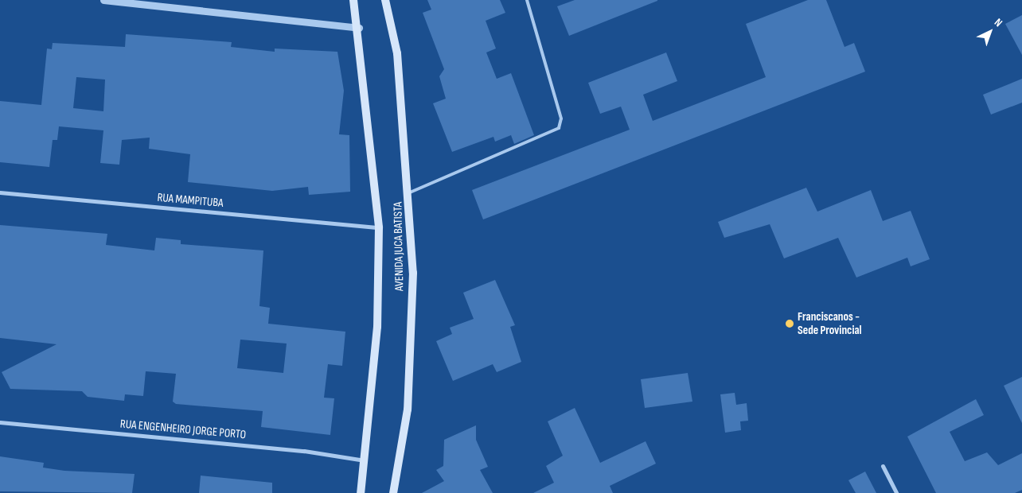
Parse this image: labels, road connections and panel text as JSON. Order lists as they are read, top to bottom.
{
  "streets": {
    "main road": ["AVENIDA JUCA BATISTA"],
    "street": ["RUA MAMPITUBA", "RUA ENGENHEIRO JORGE PORTO"]
  },
  "crossings": [
    ["RUA MAMPITUBA", "AVENIDA JUCA BATISTA"],
    ["AVENIDA JUCA BATISTA", "RUA ENGENHEIRO JORGE PORTO"]
  ],
  "places": ["Franciscanos - Sede Provincial"],
  "north": "top right"
}
